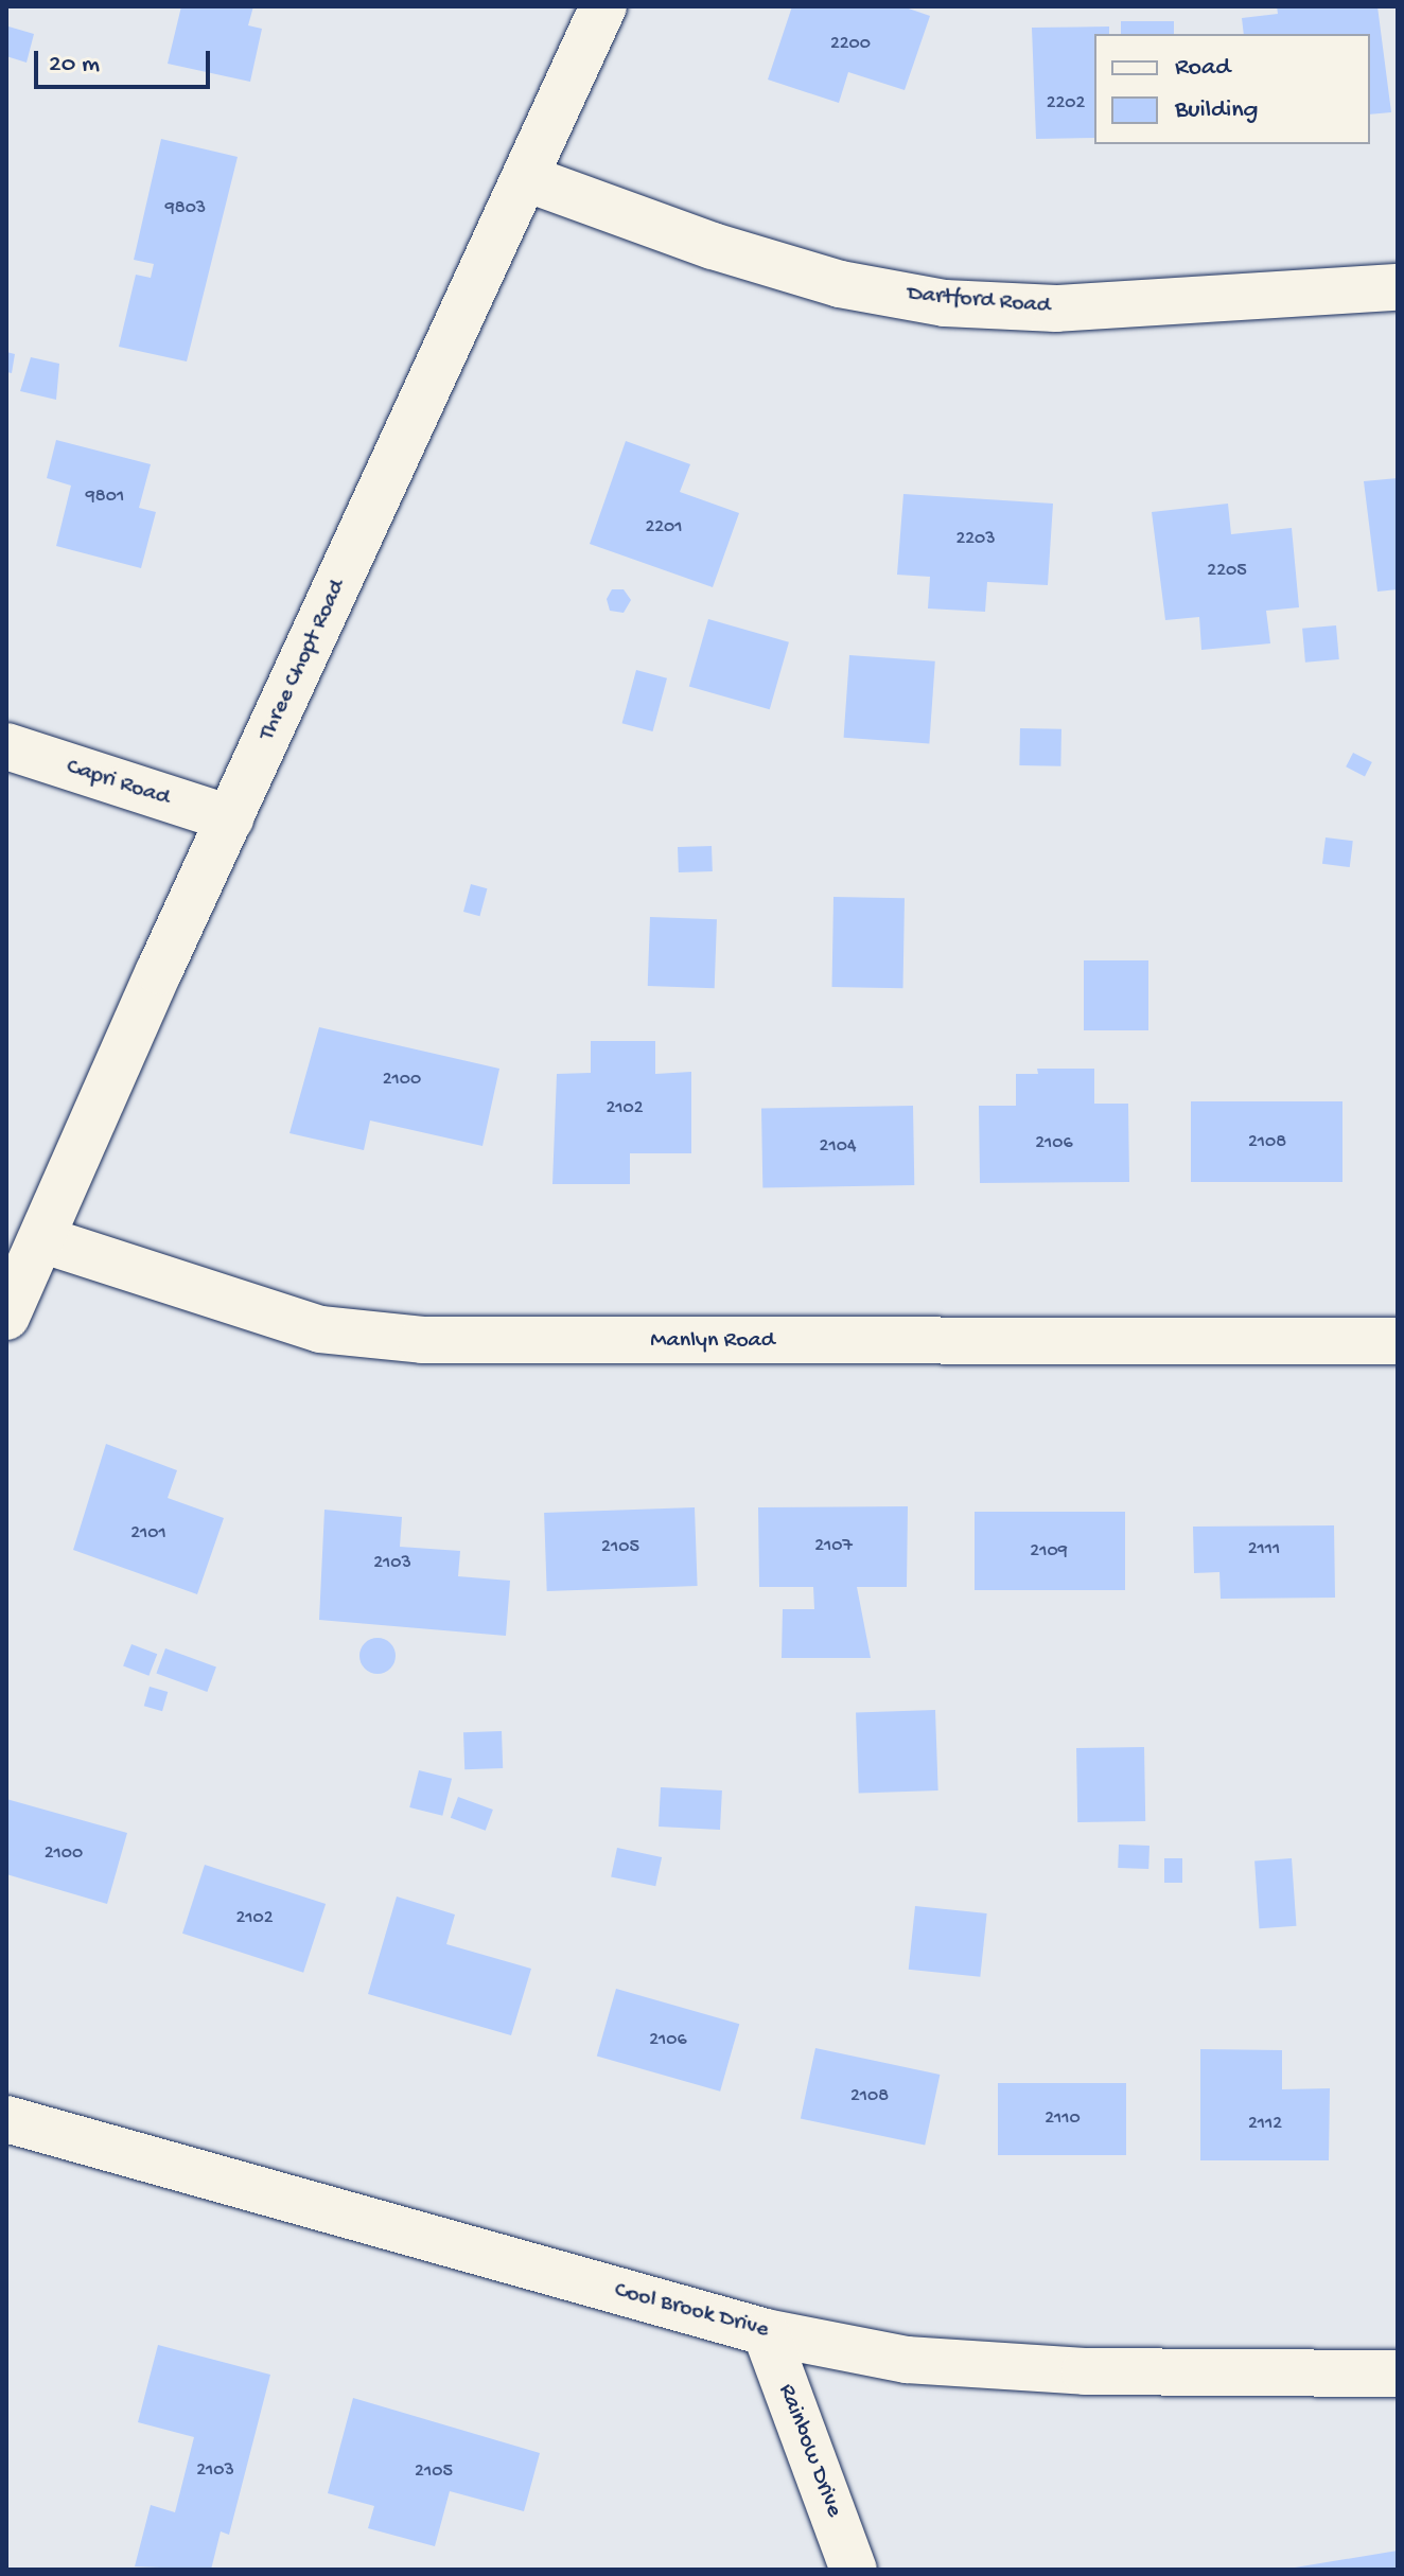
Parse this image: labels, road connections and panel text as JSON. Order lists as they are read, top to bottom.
{
  "streets": {
    "street": [
      "Dartford Road",
      "Three Chopt Road",
      "Capri Road",
      "Manlyn Road",
      "Cool Brook Drive",
      "Rainbow Drive"
    ]
  },
  "crossings": [
    ["Dartford Road", "Three Chopt Road"],
    ["Three Chopt Road", "Capri Road"],
    ["Three Chopt Road", "Manlyn Road"],
    ["Cool Brook Drive", "Rainbow Drive"]
  ],
  "house_numbers": [
    "2200",
    "2202",
    "9803",
    "9801",
    "2201",
    "2203",
    "2205",
    "2100",
    "2102",
    "2108",
    "2106",
    "2104",
    "2101",
    "2107",
    "2105",
    "2111",
    "2109",
    "2103",
    "2100",
    "2102",
    "2106",
    "2108",
    "2110",
    "2112",
    "2103",
    "2105"
  ],
  "legend": ["Road", "Building"],
  "scale_bar": "20 m"
}
